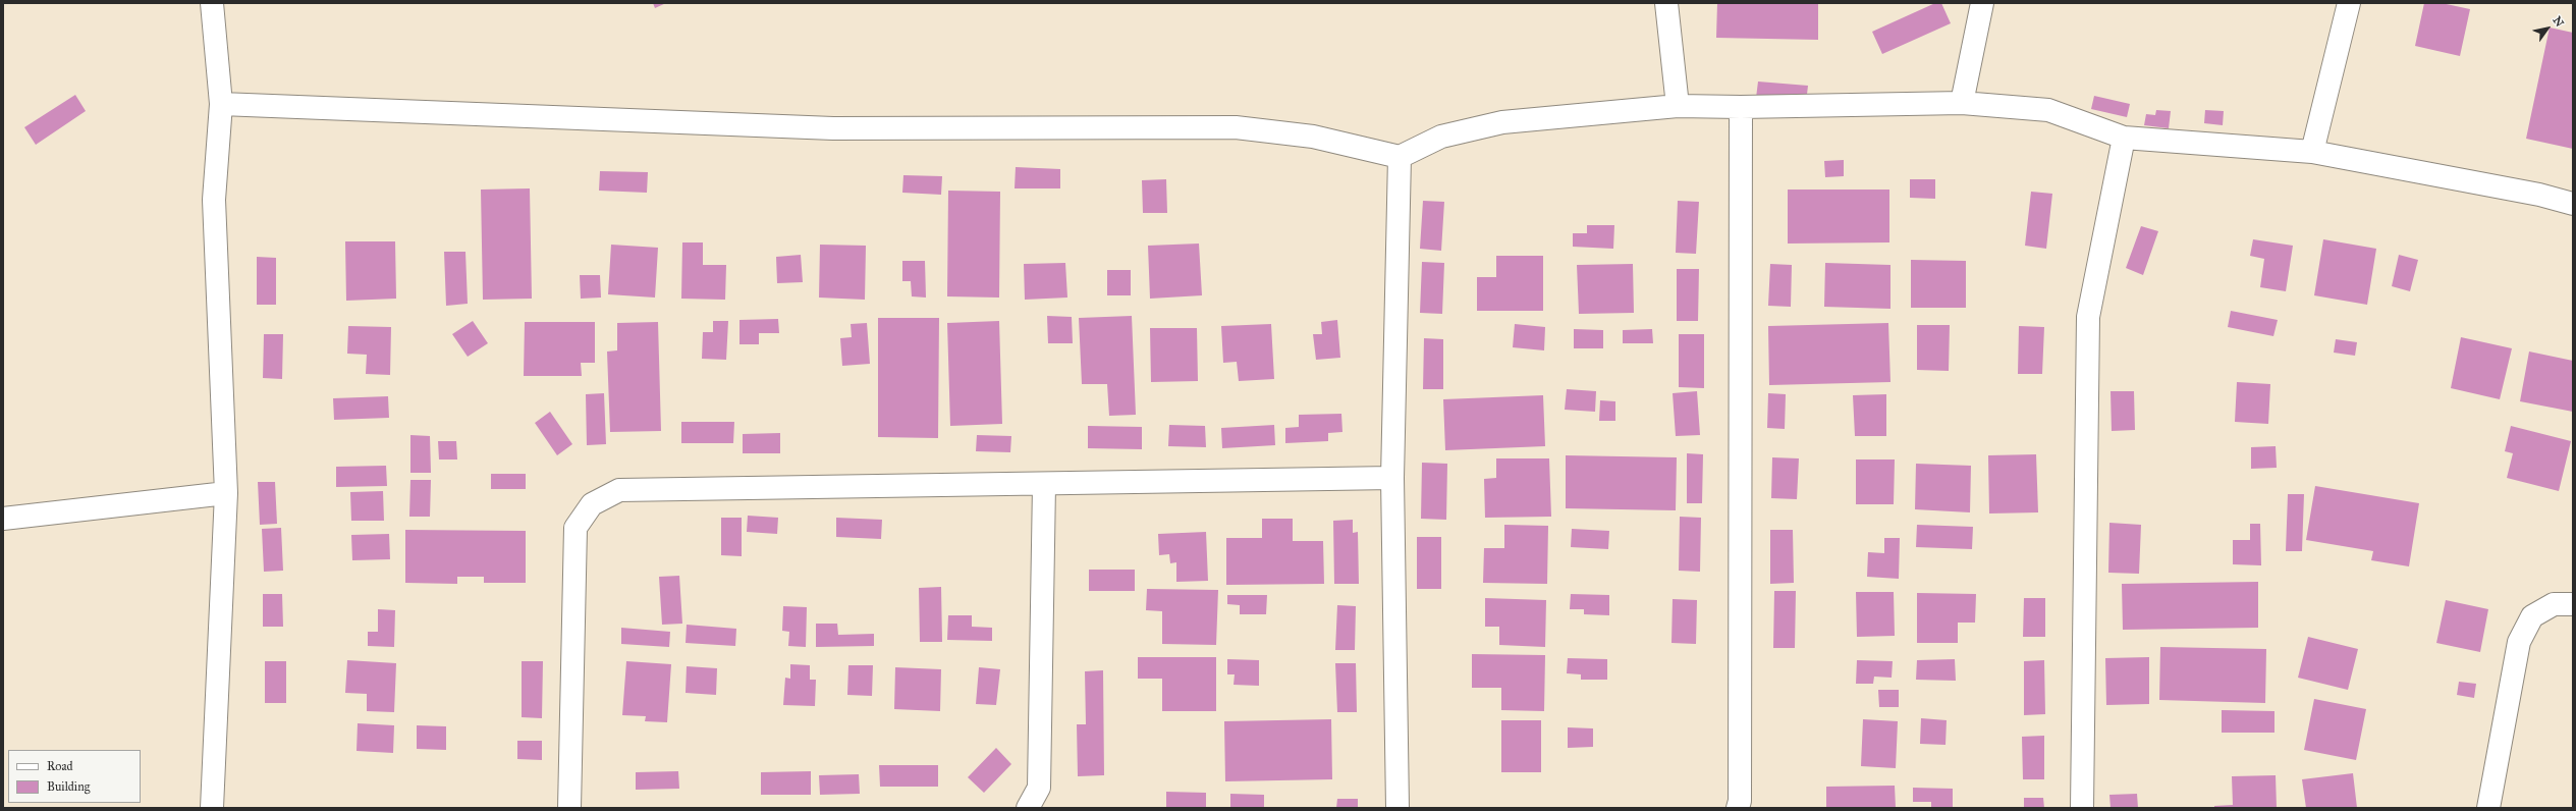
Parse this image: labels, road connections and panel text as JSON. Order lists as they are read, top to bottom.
{
  "legend": ["Road", "Building"],
  "north": "top right"
}
